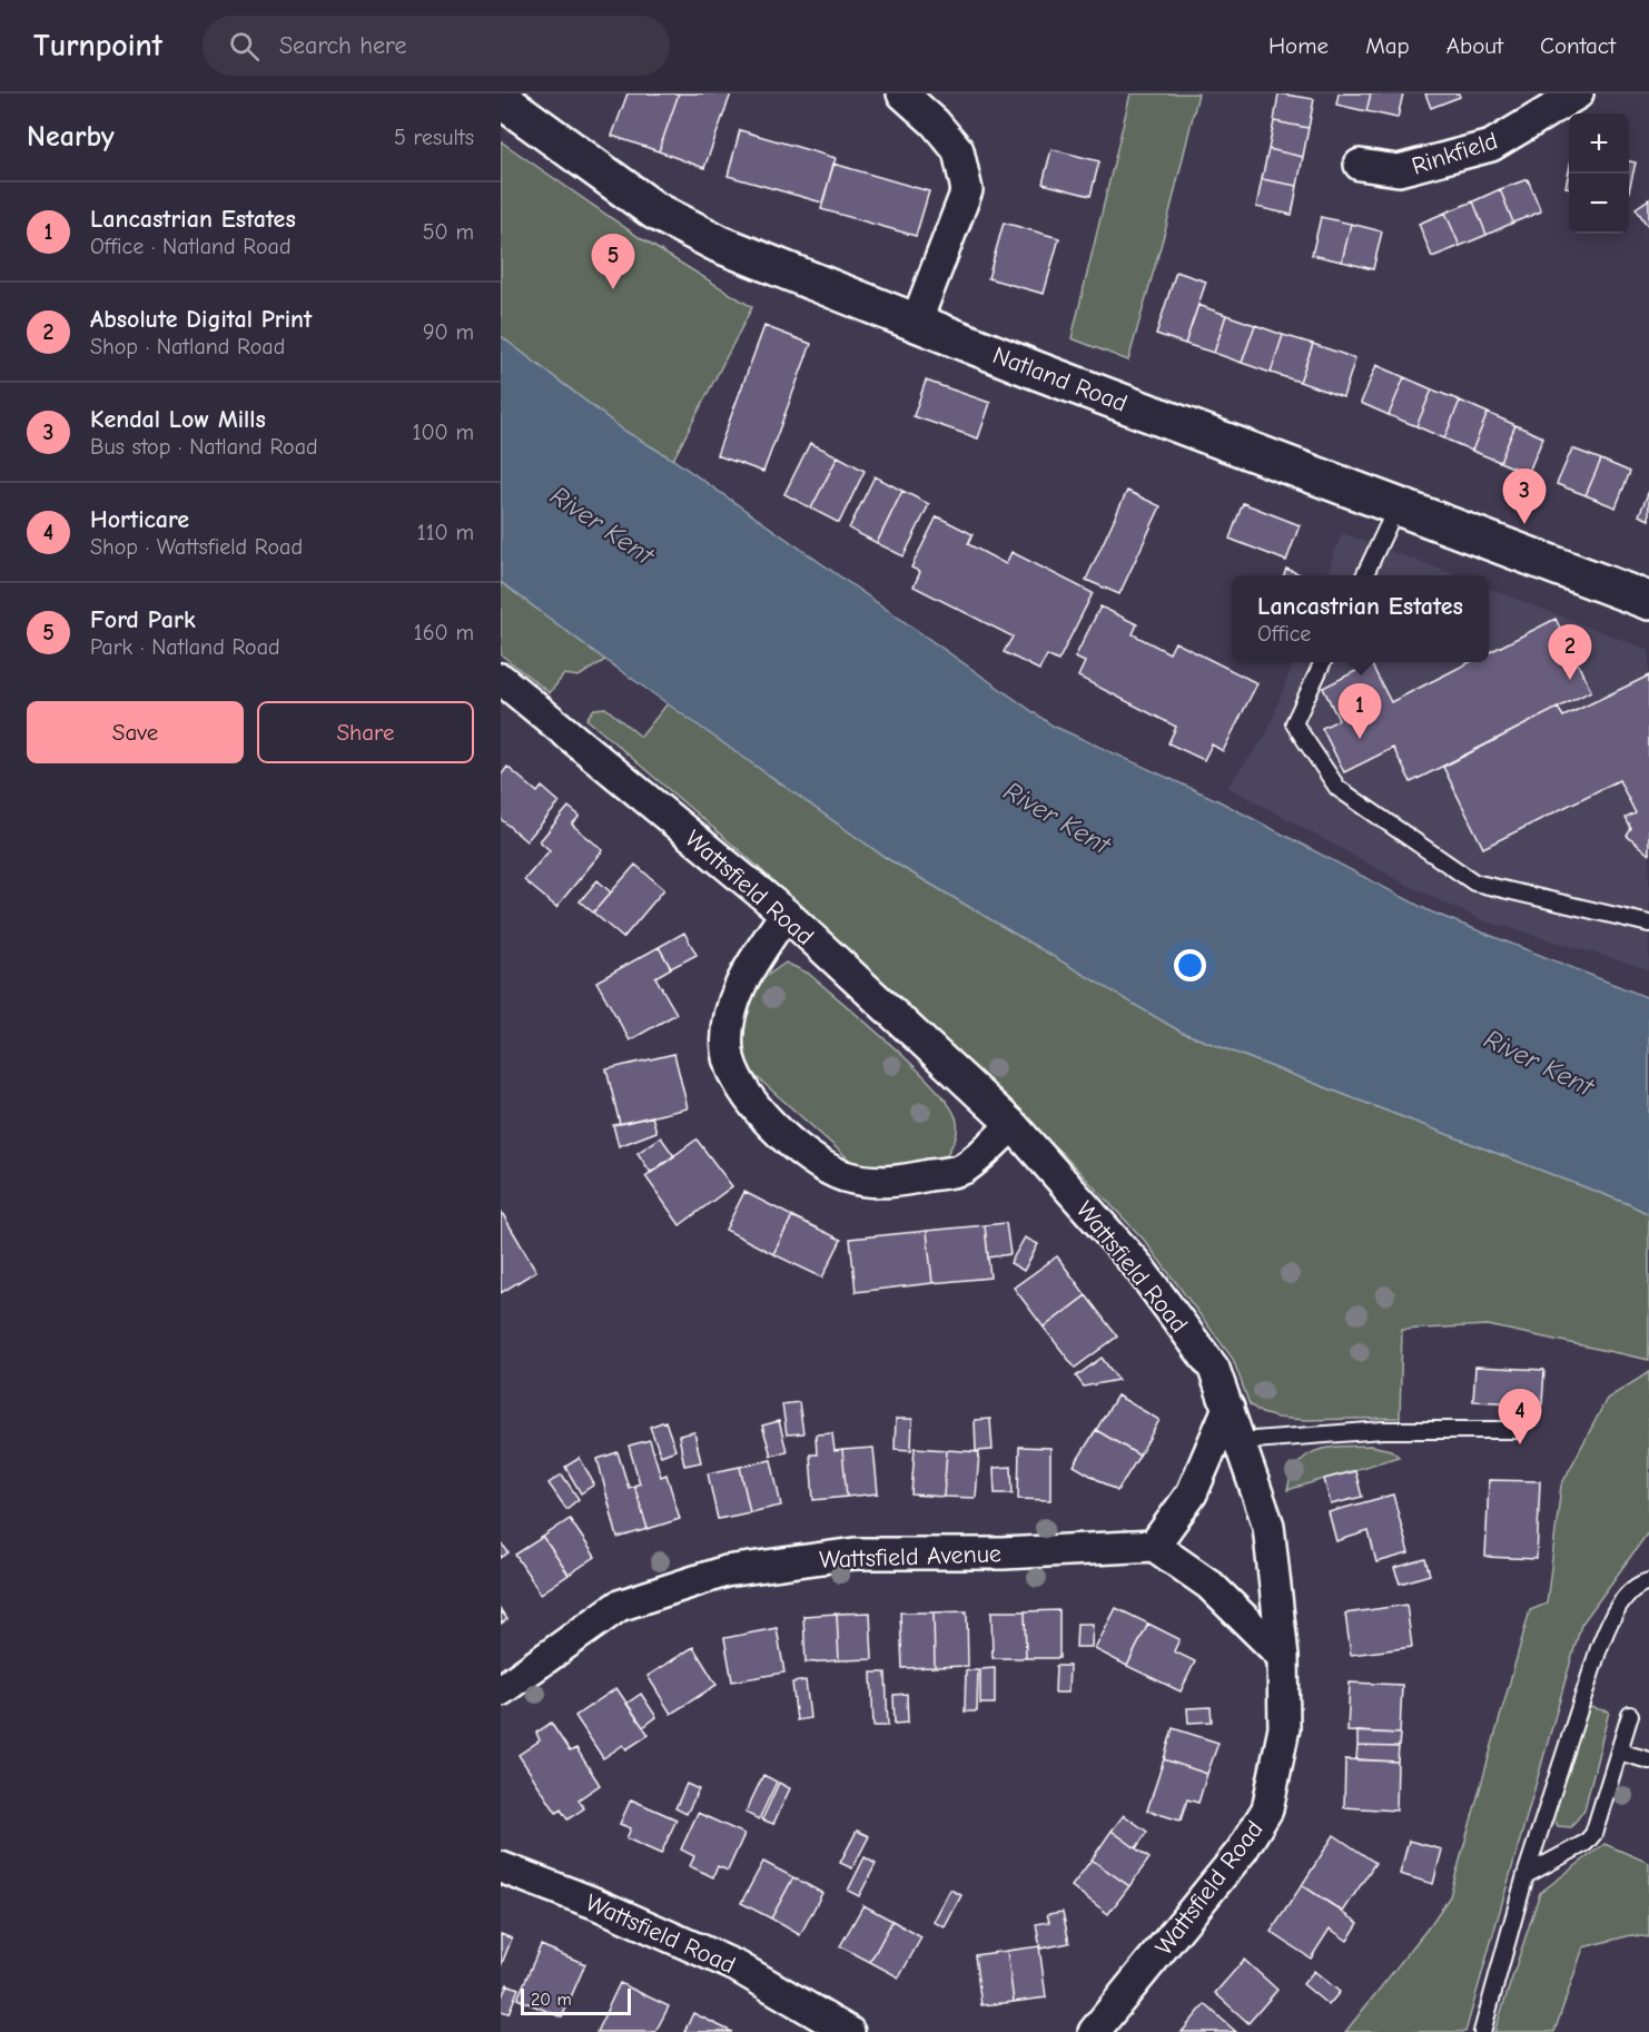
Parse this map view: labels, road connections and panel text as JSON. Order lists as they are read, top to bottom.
{
  "streets": {
    "street": [
      "Rinkfield",
      "Natland Road",
      "Wattsfield Road",
      "Wattsfield Avenue"
    ]
  },
  "water": ["River Kent"],
  "scale_bar": "20 m",
  "page": {
    "header": "Turnpoint",
    "search": "Search here",
    "nav": [
      "Home",
      "Map",
      "About",
      "Contact"
    ],
    "heading": ["Nearby", "5 results"],
    "map_buttons": ["+", "−"],
    "list": [
      {
        "mark": "1",
        "name": "Lancastrian Estates",
        "note": "Office · Natland Road",
        "value": "50 m"
      },
      {
        "mark": "2",
        "name": "Absolute Digital Print",
        "note": "Shop · Natland Road",
        "value": "90 m"
      },
      {
        "mark": "3",
        "name": "Kendal Low Mills",
        "note": "Bus stop · Natland Road",
        "value": "100 m"
      },
      {
        "mark": "4",
        "name": "Horticare",
        "note": "Shop · Wattsfield Road",
        "value": "110 m"
      },
      {
        "mark": "5",
        "name": "Ford Park",
        "note": "Park · Natland Road",
        "value": "160 m"
      }
    ],
    "pins": [
      "5",
      "3",
      "2",
      "1",
      "4"
    ],
    "popup": ["Lancastrian Estates", "Office"],
    "buttons": ["Save", "Share"],
    "scale": "20 m"
  }
}
